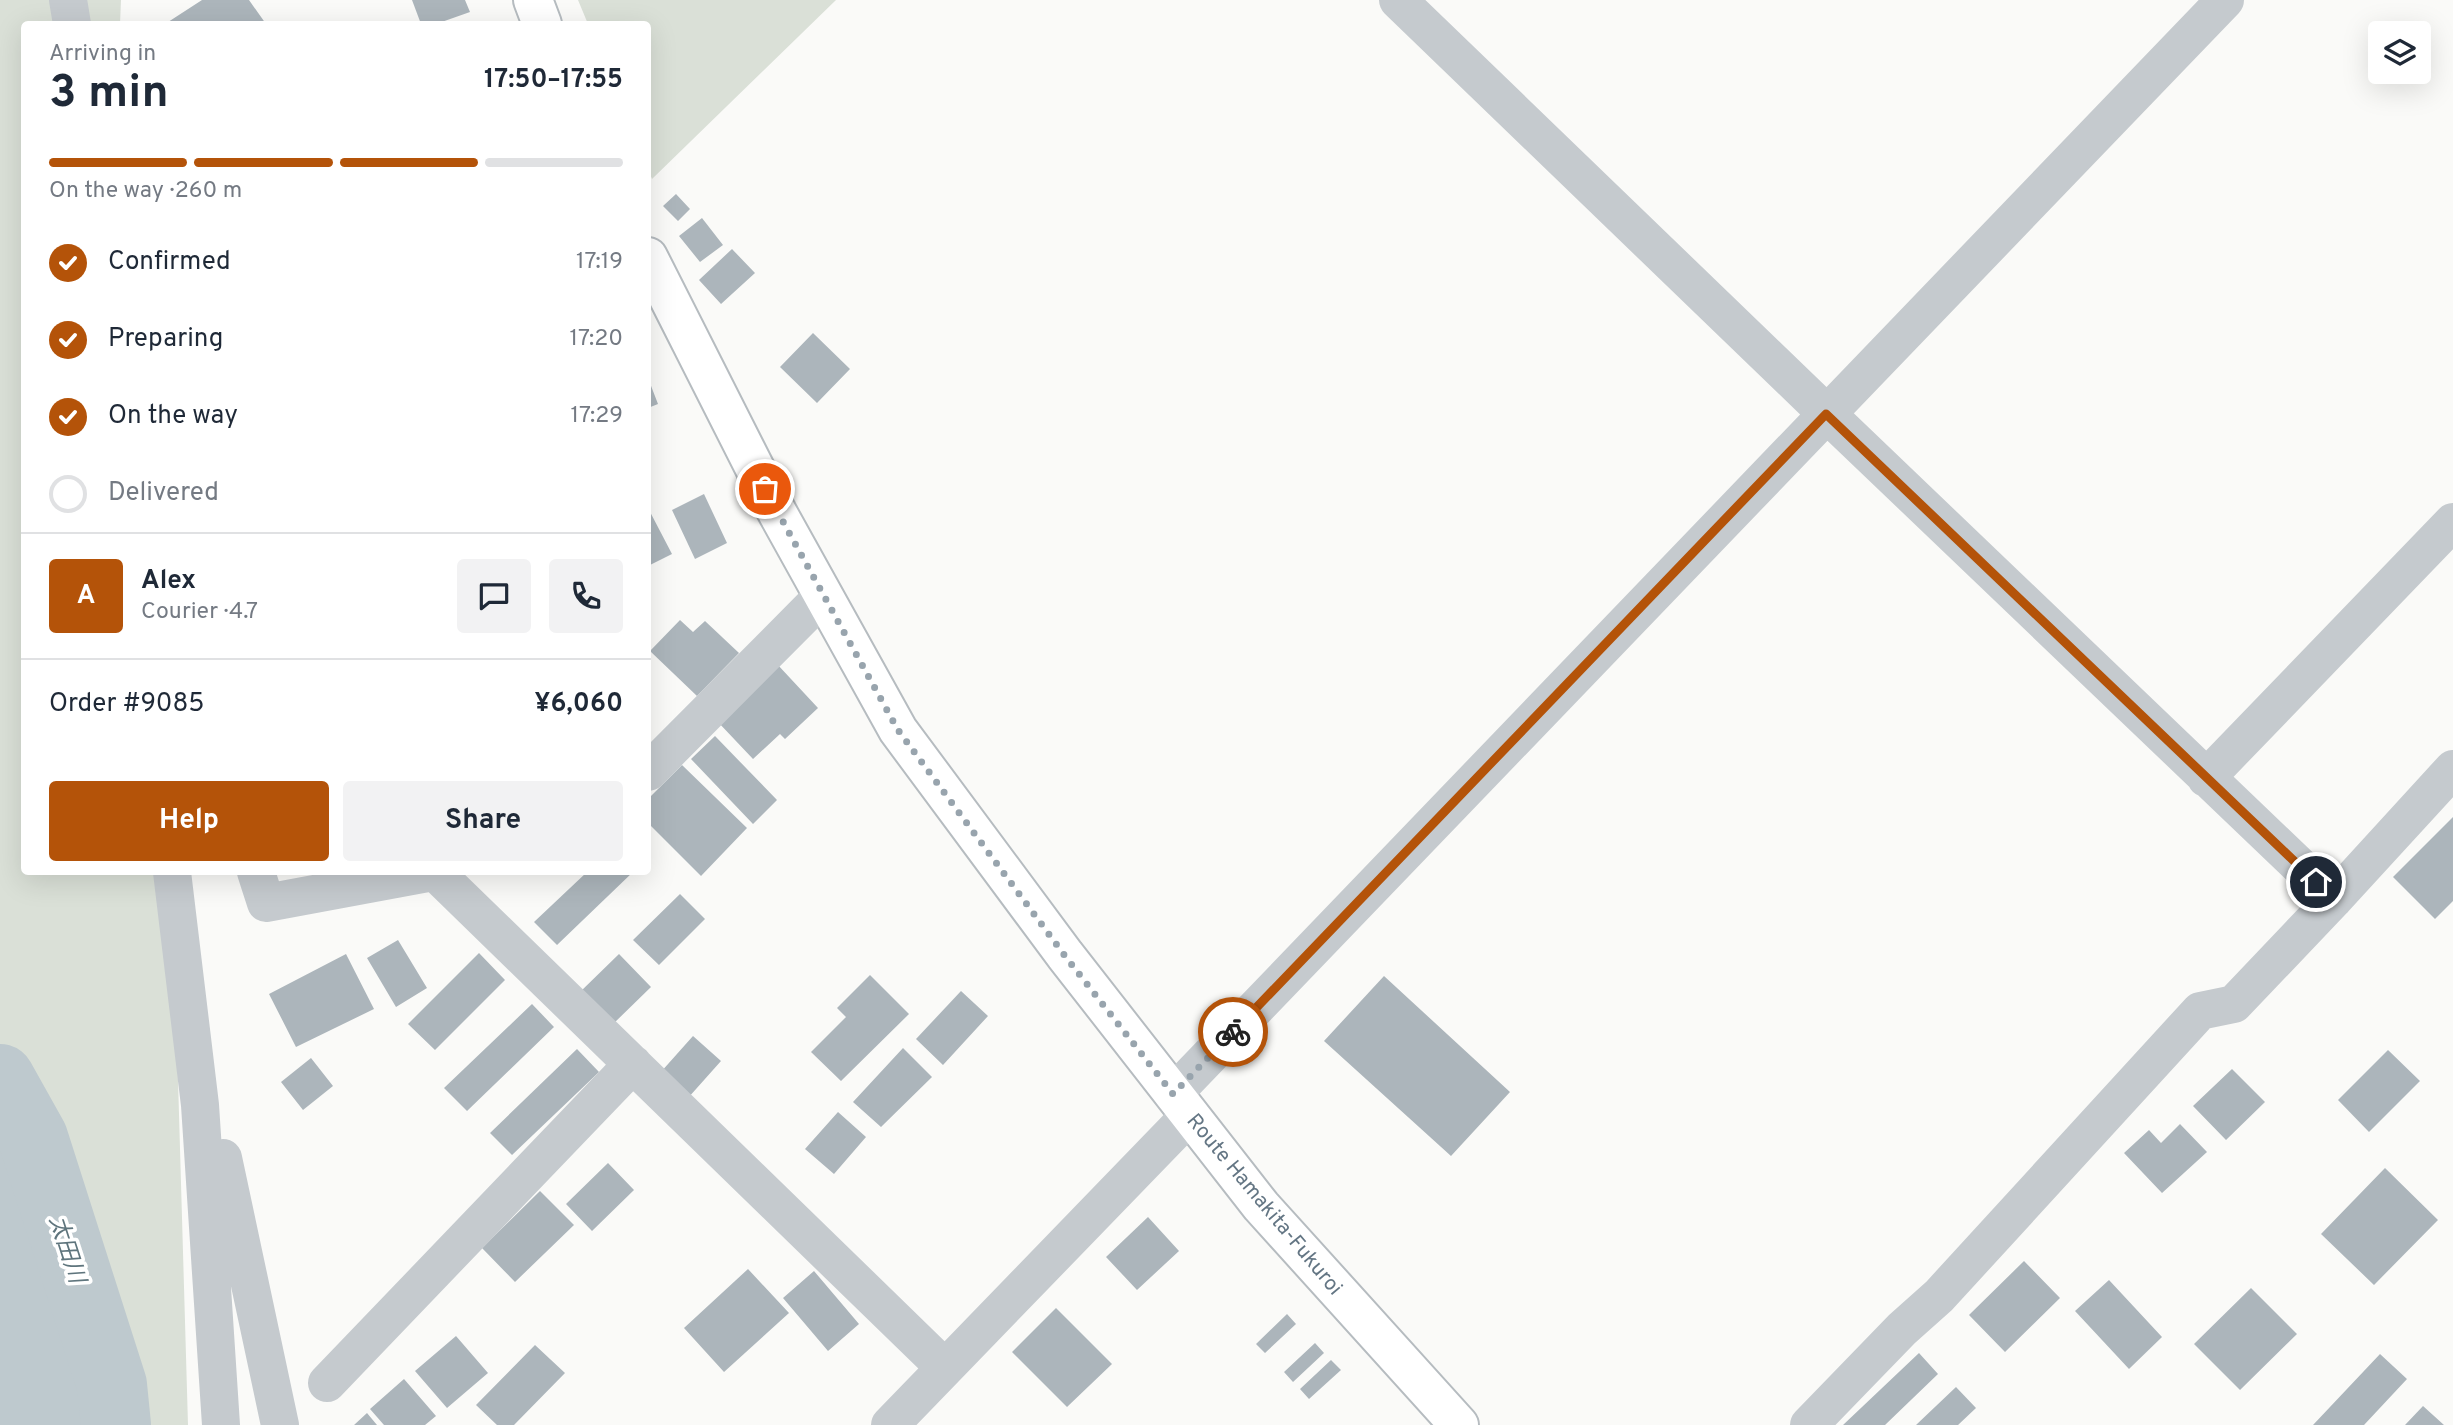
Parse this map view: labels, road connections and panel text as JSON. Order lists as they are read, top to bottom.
{
  "streets": {
    "main road": ["Route Hamakita-Fukuroi"]
  },
  "water": ["太田川"],
  "page": {
    "heading": ["3 min", "Arriving in", "17:50–17:55"],
    "panel": [
      "Alex",
      "Courier · 4.7",
      "Order #9085",
      "¥6,060"
    ],
    "bar": "On the way · 260 m",
    "list": [
      ["Confirmed", "17:19"],
      ["Preparing", "17:20"],
      ["On the way", "17:29"],
      "Delivered"
    ],
    "round": "A",
    "buttons": ["Help", "Share"]
  }
}
